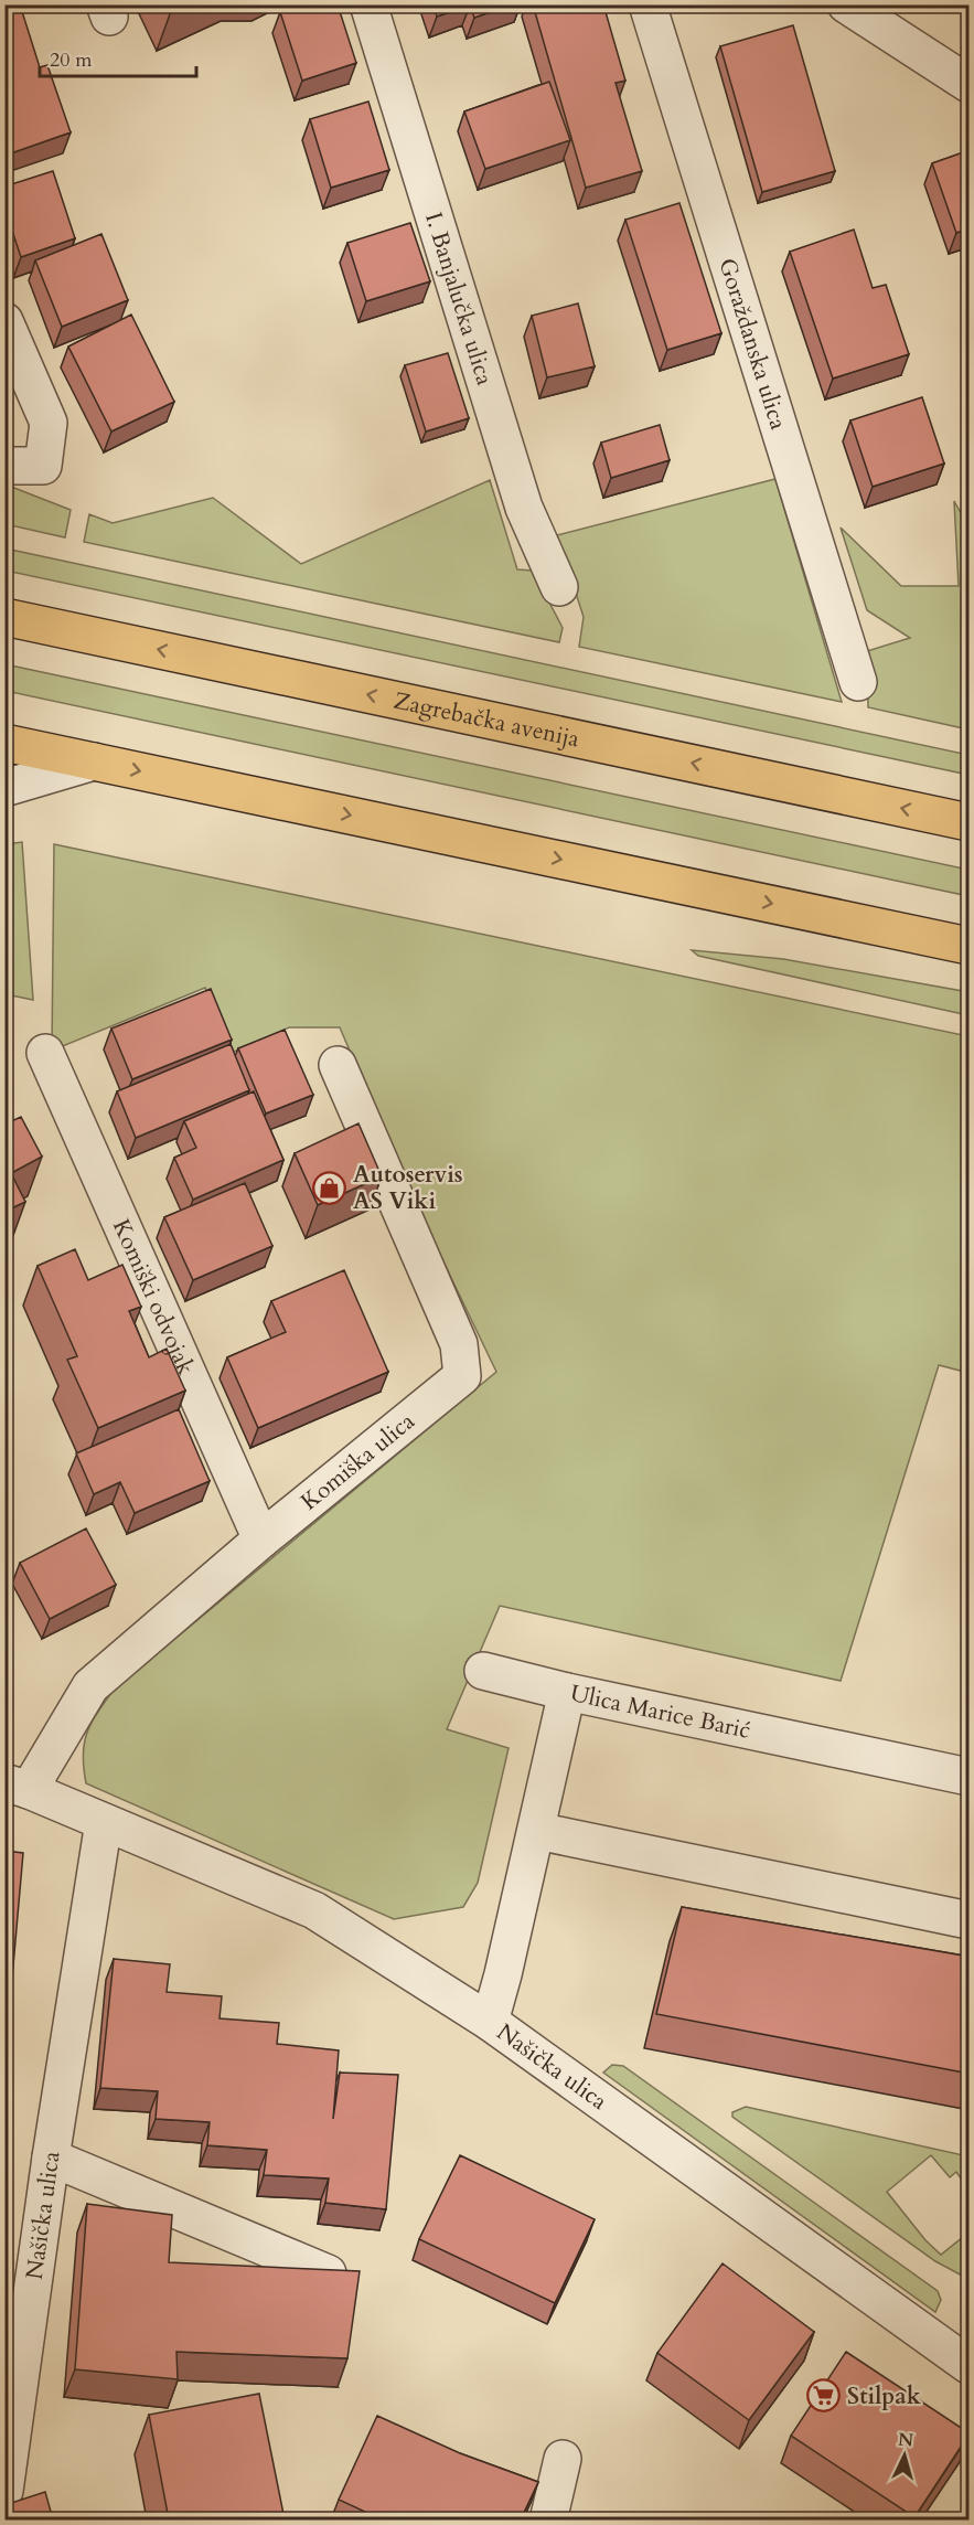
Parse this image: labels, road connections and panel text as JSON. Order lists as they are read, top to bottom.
{
  "streets": {
    "main road": ["Zagrebačka avenija"],
    "street": [
      "I. Banjalučka ulica",
      "Goraždanska ulica",
      "Komiški odvojak",
      "Komiška ulica",
      "Ulica Marice Barić",
      "Našička ulica"
    ]
  },
  "crossings": [
    ["Komiški odvojak", "Komiška ulica"],
    ["Komiška ulica", "Našička ulica"],
    ["Ulica Marice Barić", "Našička ulica"]
  ],
  "places": {
    "shop": ["Autoservis AS Viki"],
    "supermarket": ["Stilpak"]
  },
  "scale_bar": "20 m",
  "north": "top"
}
